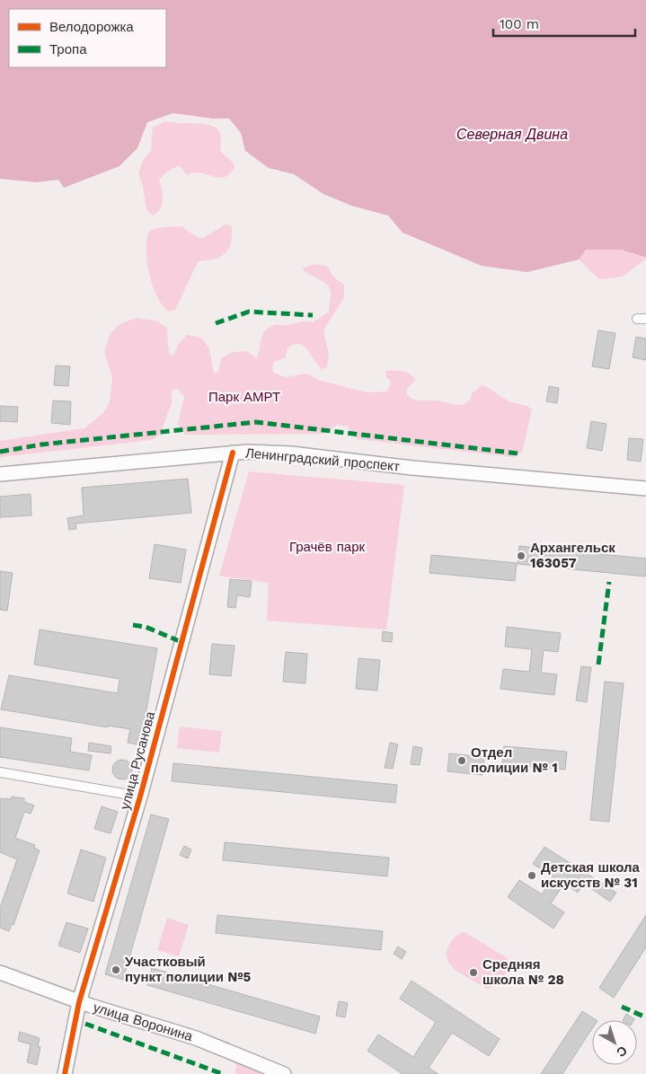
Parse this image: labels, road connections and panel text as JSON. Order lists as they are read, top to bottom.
{
  "streets": {
    "street": ["Ленинградский проспект", "улица Русанова", "улица Воронина"]
  },
  "crossings": [
    ["Ленинградский проспект", "улица Русанова"],
    ["улица Русанова", "улица Воронина"]
  ],
  "water": ["Северная Двина"],
  "parks": ["Парк АМРТ", "Грачёв парк"],
  "places": [
    "Архангельск 163057",
    "Отдел полиции № 1",
    "Детская школа искусств № 31",
    "Участковый пункт полиции №5",
    "Средняя школа № 28"
  ],
  "legend": ["Велодорожка", "Тропа"],
  "scale_bar": "100 m",
  "north": "bottom right"
}
